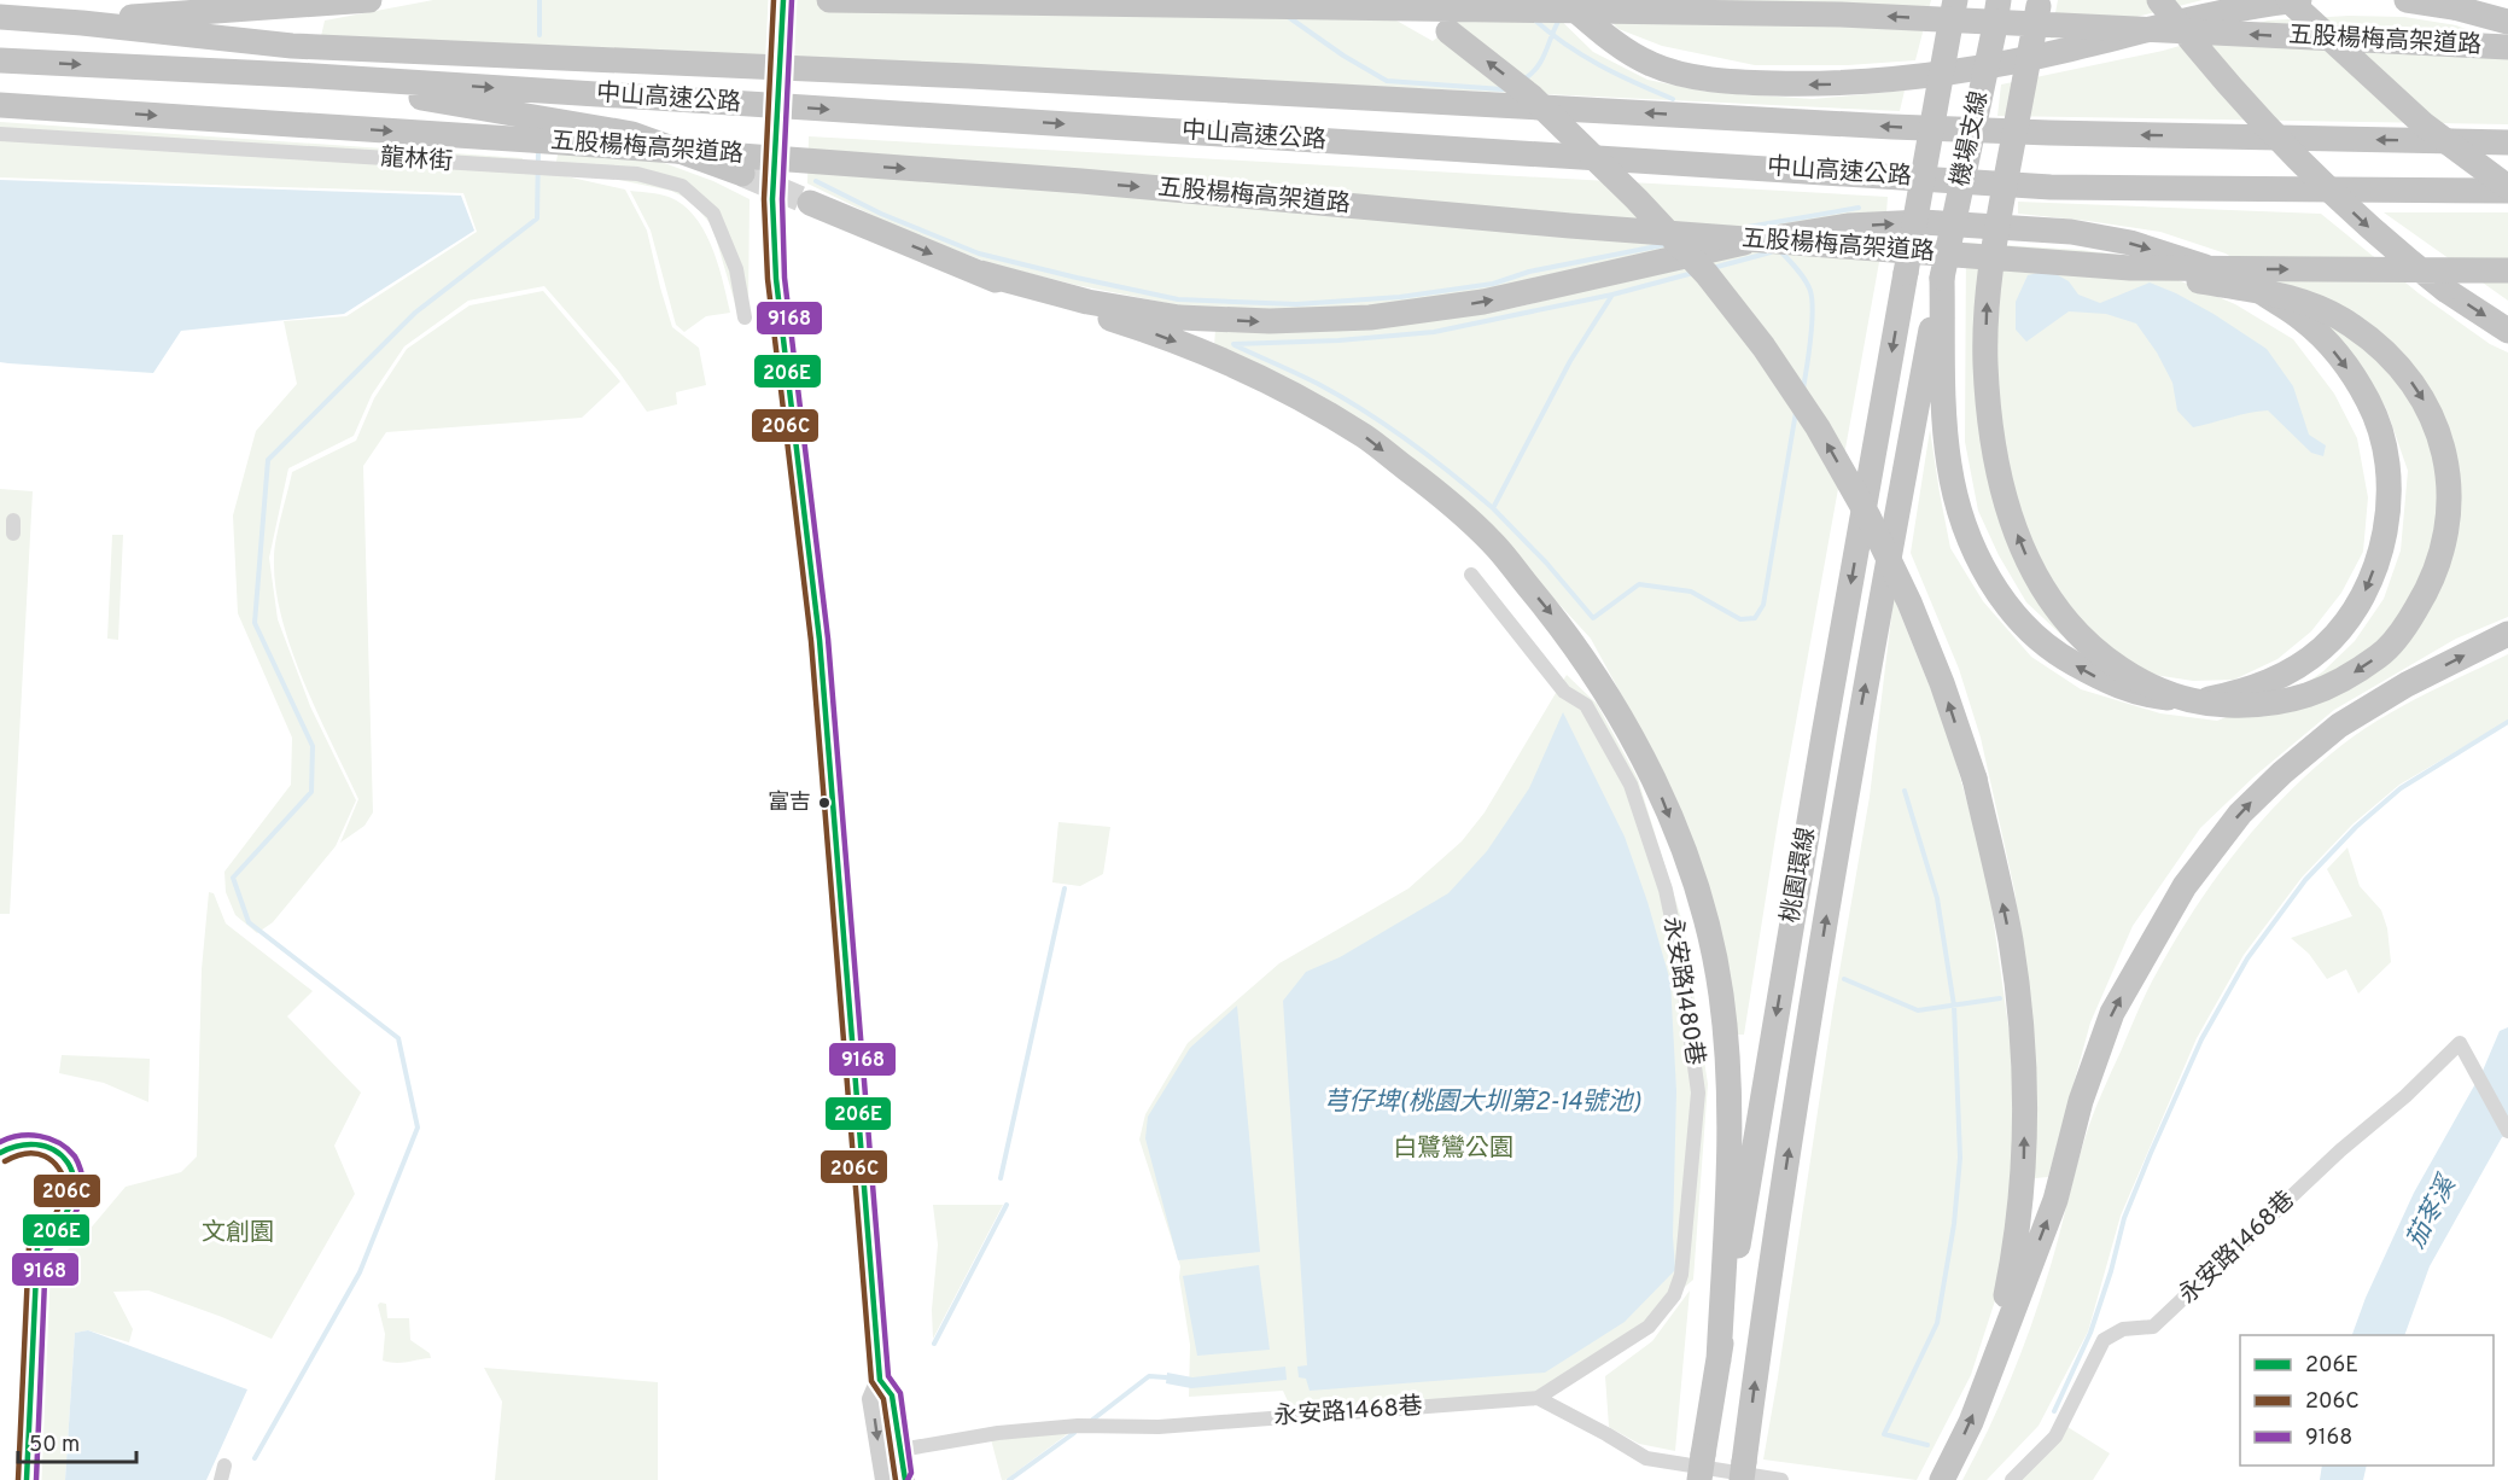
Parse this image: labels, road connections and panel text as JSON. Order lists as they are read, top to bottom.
{
  "streets": {
    "highway": [
      "五股楊梅高架道路",
      "中山高速公路",
      "機場支線",
      "桃園環線"
    ],
    "street": ["龍林街", "永安路1480巷", "永安路1468巷"]
  },
  "crossings": [
    ["機場支線", "桃園環線"],
    ["永安路1480巷", "永安路1468巷"]
  ],
  "water": ["芎仔埤(桃園大圳第2-14號池)", "茄苳溪"],
  "parks": ["白鷺鸞公園", "文創園"],
  "places": ["富吉"],
  "lines": ["transit line 206E", "transit line 206C", "transit line 9168"],
  "legend": ["206E", "206C", "9168"],
  "scale_bar": "50 m"
}
